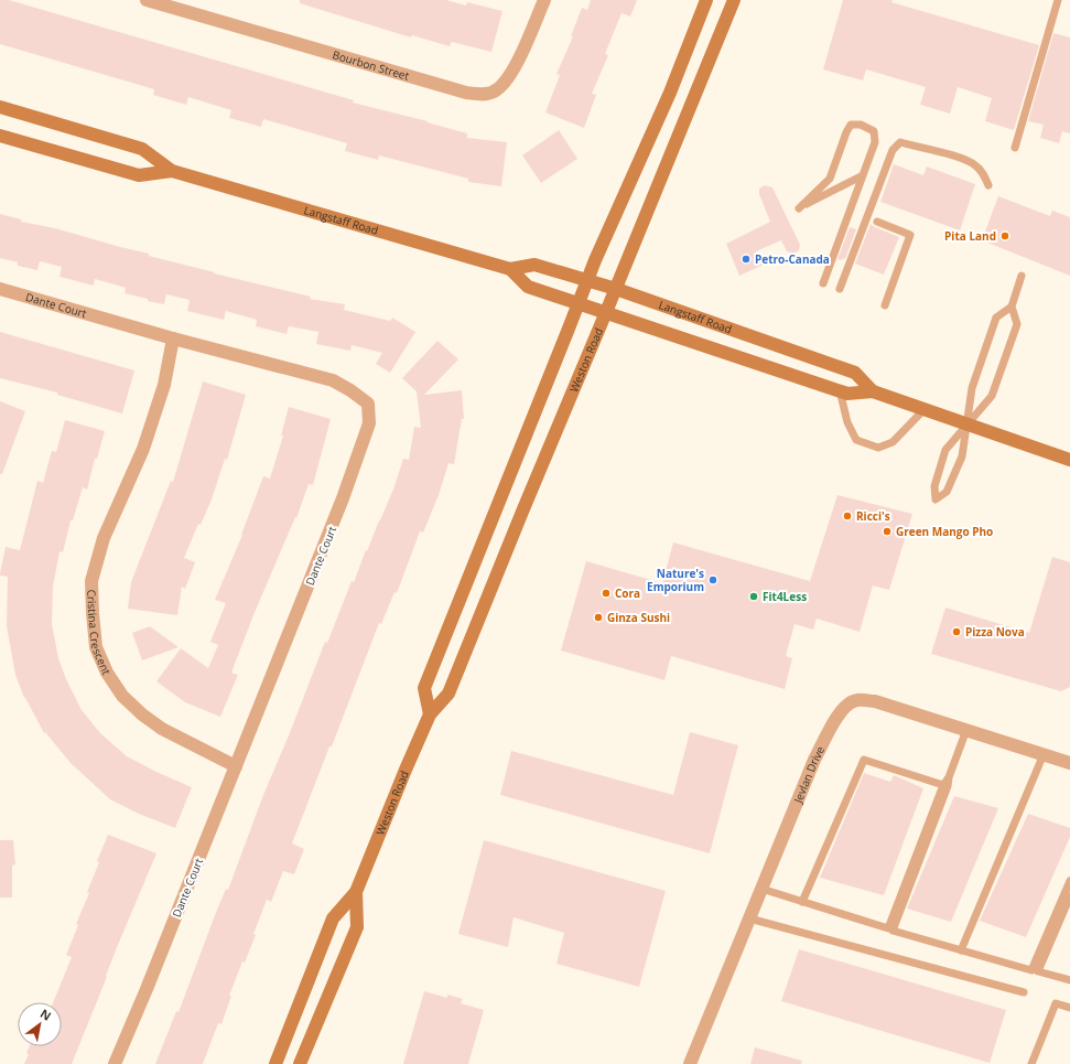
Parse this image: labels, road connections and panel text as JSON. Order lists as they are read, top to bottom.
{
  "streets": {
    "main road": ["Langstaff Road", "Weston Road"],
    "street": [
      "Bourbon Street",
      "Dante Court",
      "Cristina Crescent",
      "Jevlan Drive"
    ]
  },
  "crossings": [
    ["Langstaff Road", "Weston Road"],
    ["Dante Court", "Cristina Crescent"]
  ],
  "places": [
    "Pita Land",
    "Petro-Canada",
    "Ricci's",
    "Green Mango Pho",
    "Nature's Emporium",
    "Cora",
    "Fit4Less",
    "Ginza Sushi",
    "Pizza Nova"
  ],
  "north": "top right"
}
